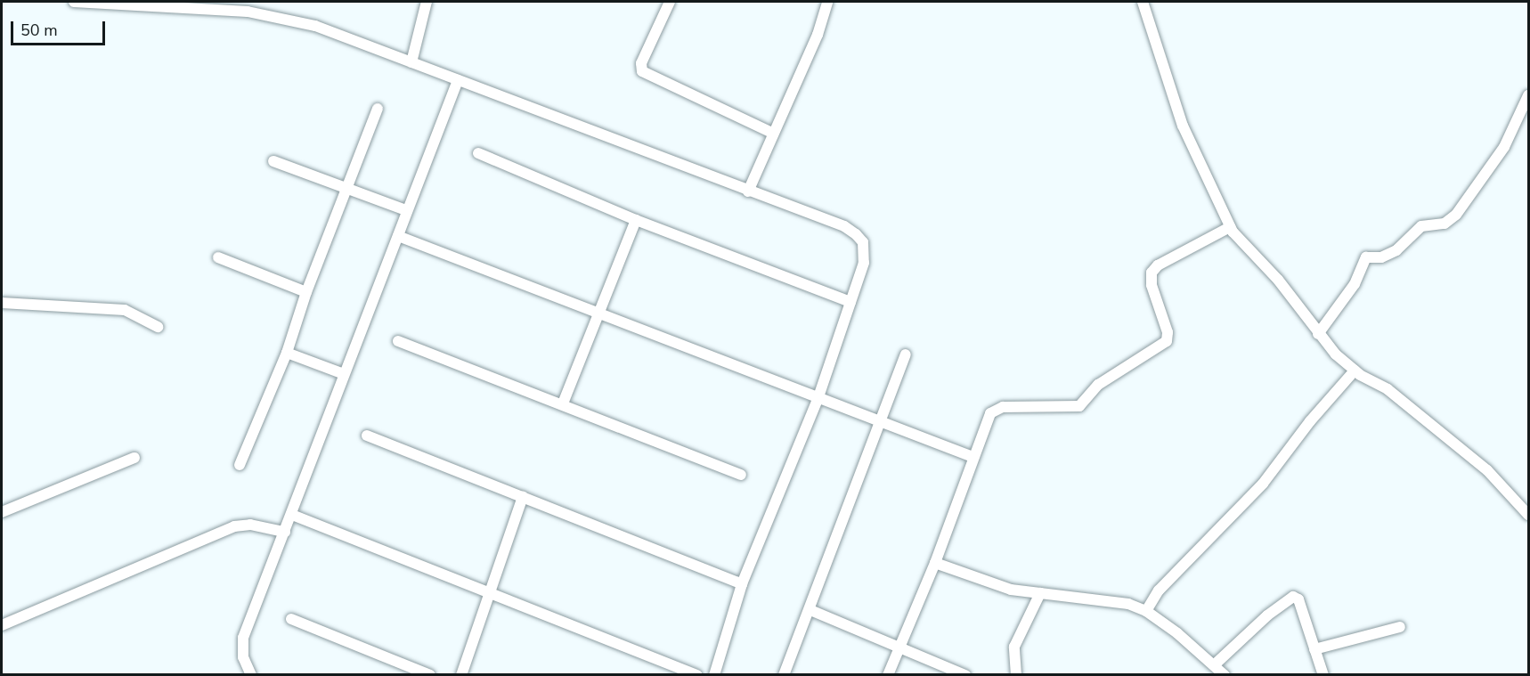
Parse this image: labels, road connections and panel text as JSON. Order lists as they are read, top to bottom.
{
  "scale_bar": "50 m"
}
